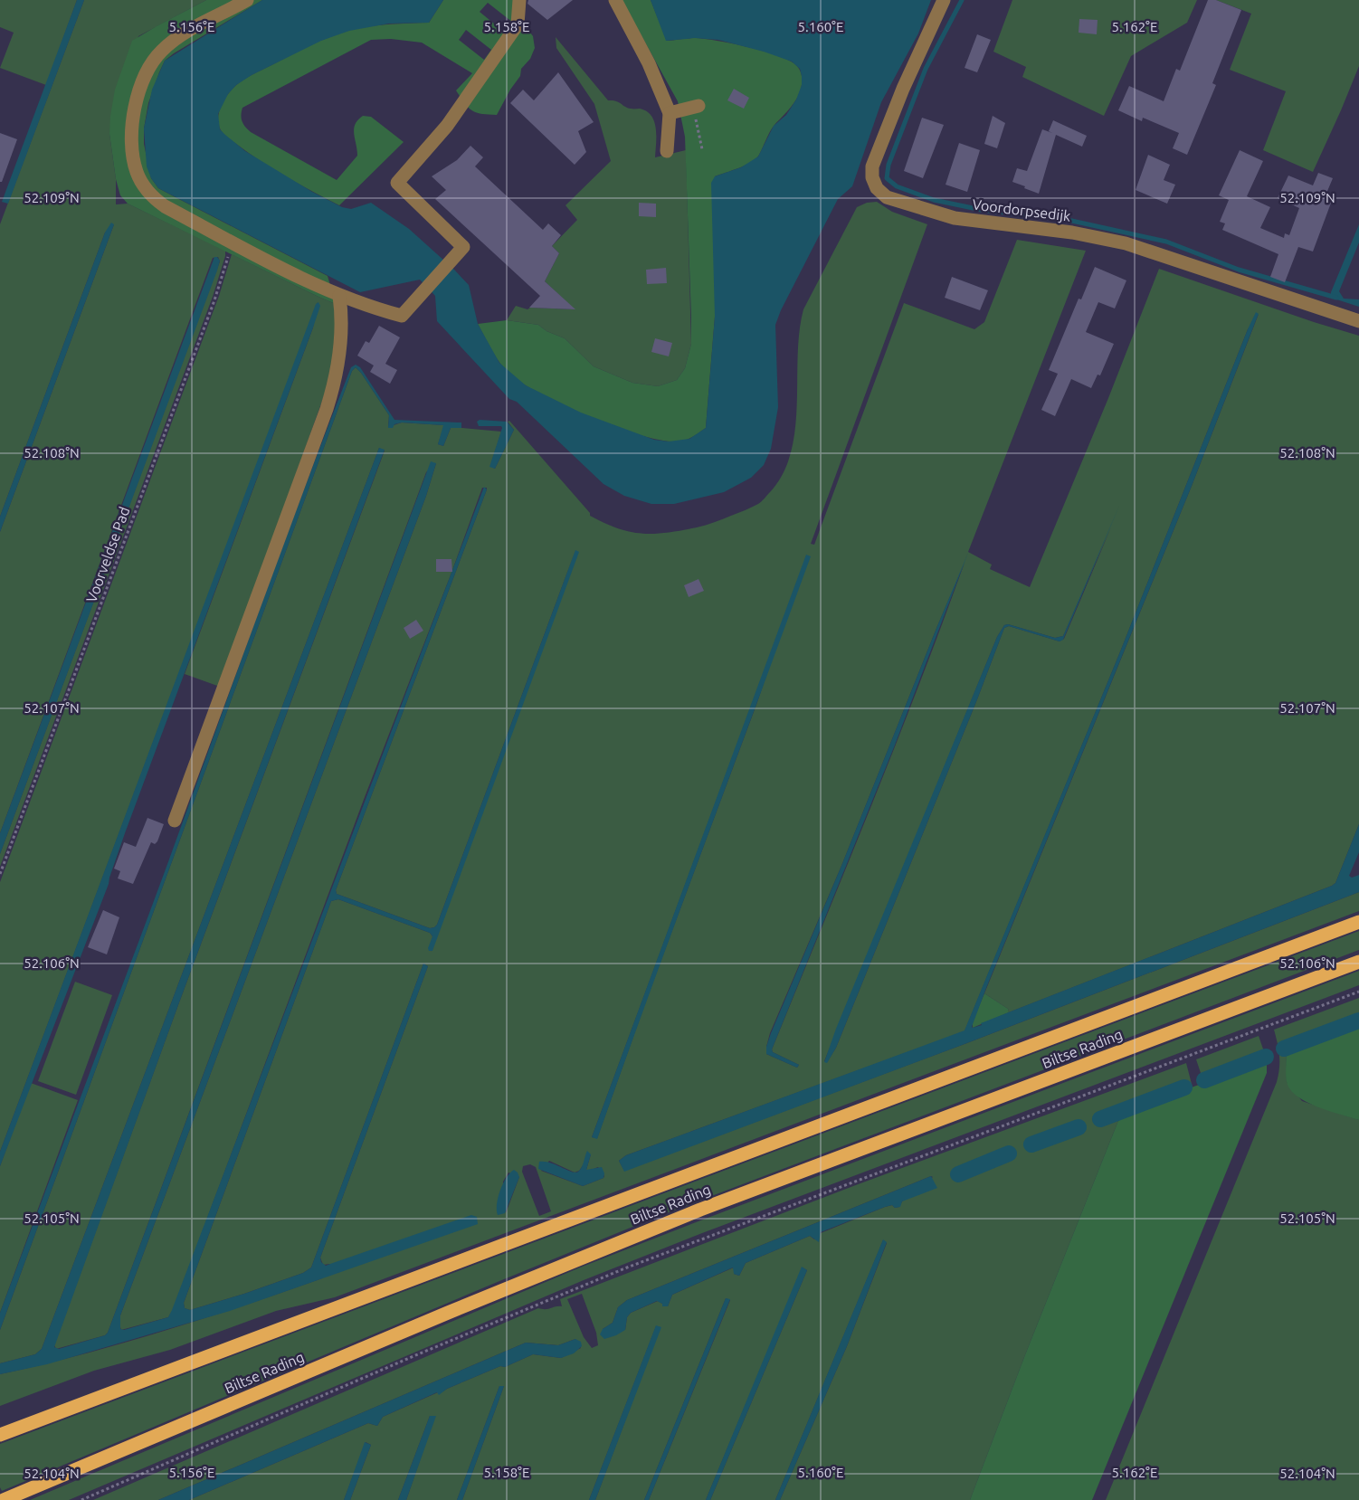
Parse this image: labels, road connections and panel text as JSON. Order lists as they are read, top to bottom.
{
  "streets": {
    "main road": ["Biltse Rading"],
    "street": ["Voordorpsedijk"],
    "path": ["Voorveldse Pad"]
  },
  "coordinates": [
    "5.156°E",
    "5.158°E",
    "5.160°E",
    "5.162°E",
    "52.109°N",
    "52.108°N",
    "52.107°N",
    "52.106°N",
    "52.105°N",
    "52.104°N"
  ]
}
